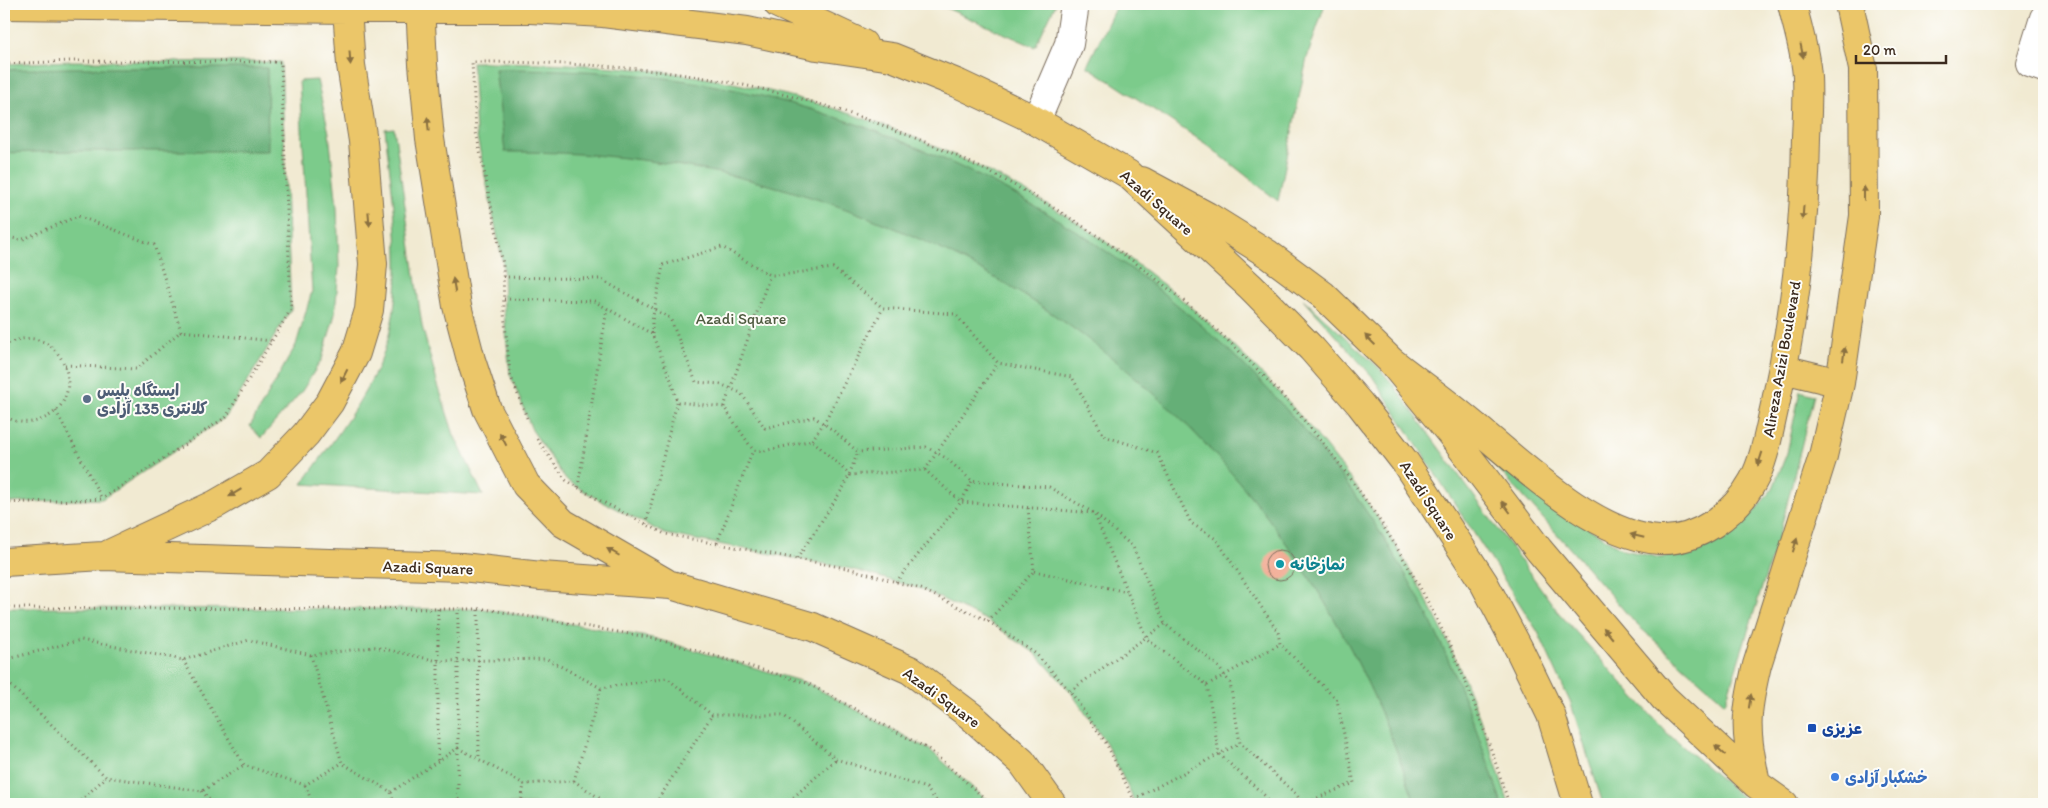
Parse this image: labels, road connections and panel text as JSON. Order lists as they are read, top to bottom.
{
  "streets": {
    "main road": ["Azadi Square", "Alireza Azizi Boulevard"]
  },
  "parks": ["Azadi Square"],
  "places": {
    "other": ["ایستگاه پلیس کلانتری 135 آزادی", "نمازخانه", "خشکبار آزادی"],
    "transit": ["عزیزی"]
  },
  "scale_bar": "20 m"
}
